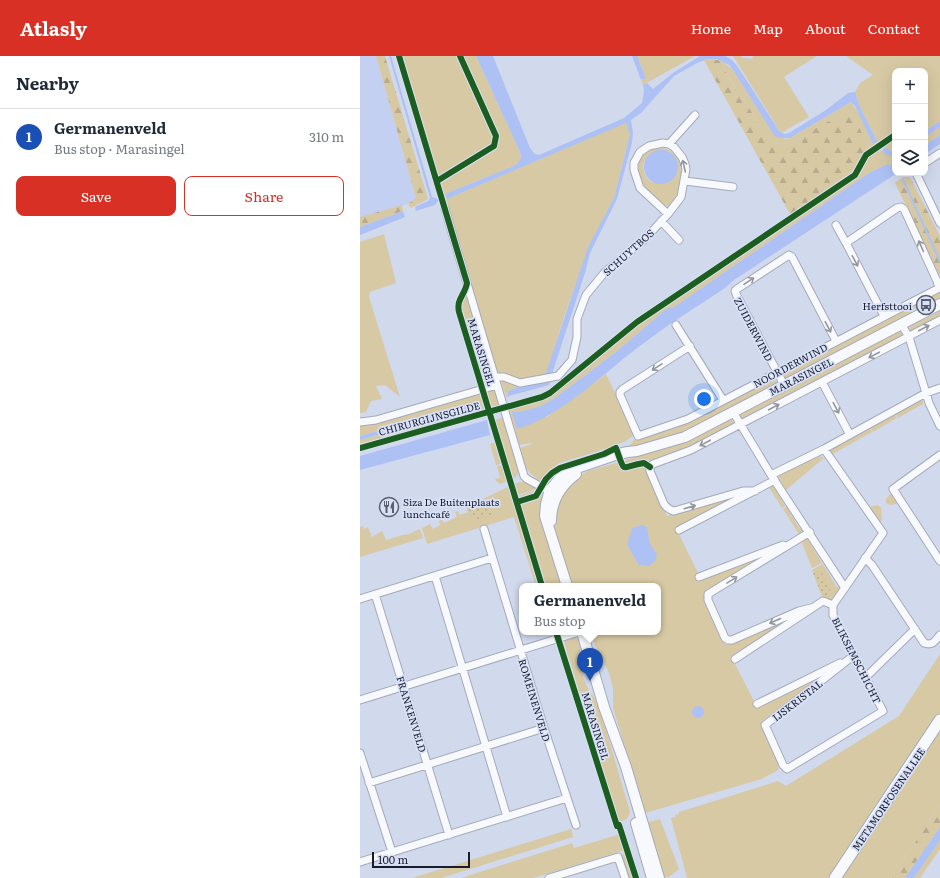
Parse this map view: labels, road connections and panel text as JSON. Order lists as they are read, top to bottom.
{
  "streets": {
    "main road": ["METAMORFOSENALLEE"],
    "street": [
      "SCHUYTBOS",
      "ZUIDERWIND",
      "MARASINGEL",
      "NOORDERWIND",
      "CHIRURGIJNSGILDE",
      "BLIKSEMSCHICHT",
      "ROMEINENVELD",
      "IJSKRISTAL",
      "FRANKENVELD"
    ]
  },
  "crossings": [
    ["SCHUYTBOS", "MARASINGEL"],
    ["ZUIDERWIND", "MARASINGEL"],
    ["ZUIDERWIND", "NOORDERWIND"],
    ["MARASINGEL", "CHIRURGIJNSGILDE"],
    ["BLIKSEMSCHICHT", "IJSKRISTAL"]
  ],
  "places": {
    "bus stop": ["Herfsttooi"],
    "restaurant": ["Siza De Buitenplaats lunchcafé"]
  },
  "scale_bar": "100 m",
  "page": {
    "header": "Atlasly",
    "nav": [
      "Home",
      "Map",
      "About",
      "Contact"
    ],
    "heading": "Nearby",
    "map_buttons": ["+", "−"],
    "list": [
      {
        "mark": "1",
        "name": "Germanenveld",
        "note": "Bus stop · Marasingel",
        "value": "310 m"
      }
    ],
    "buttons": ["Save", "Share"],
    "popup": ["Germanenveld", "Bus stop"],
    "pins": "1",
    "scale": "100 m"
  }
}
